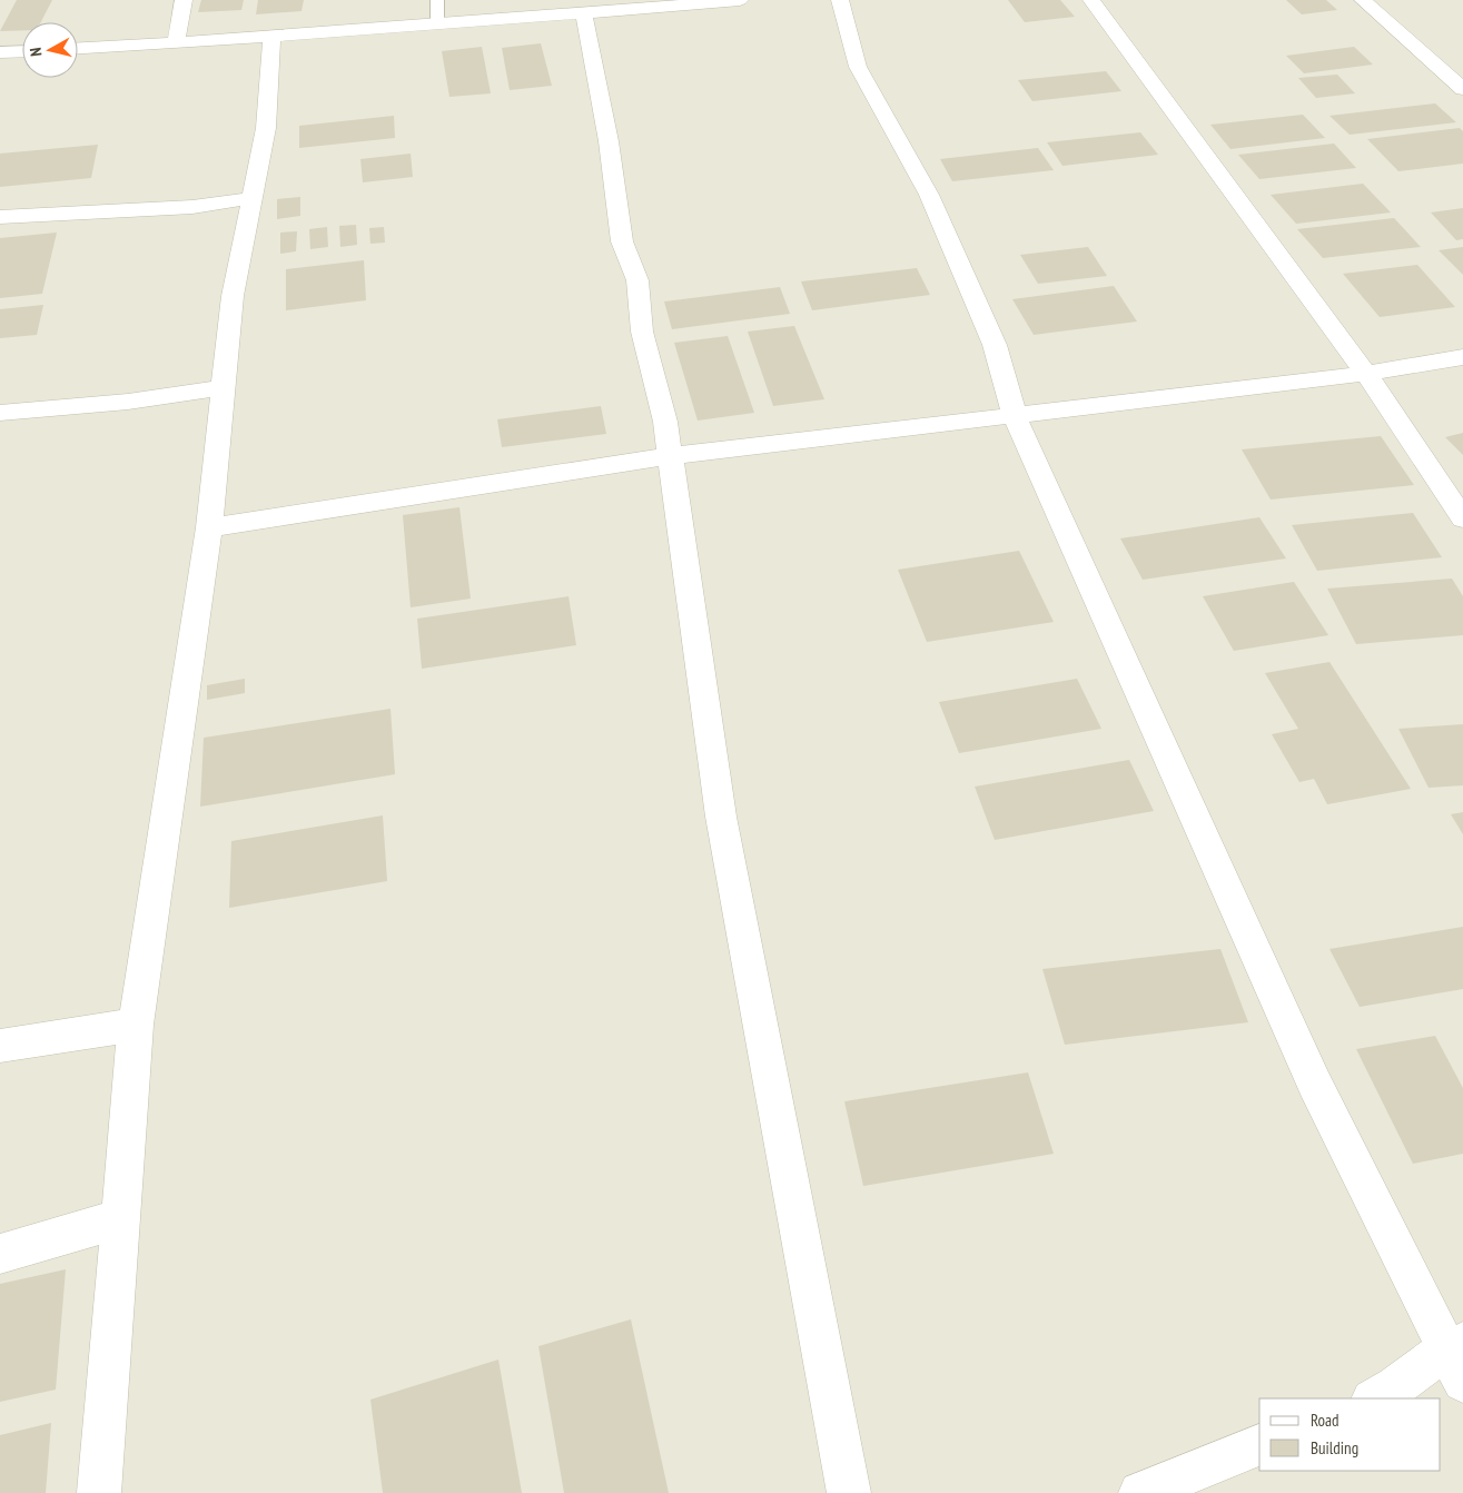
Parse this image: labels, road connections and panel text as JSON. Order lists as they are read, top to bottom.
{
  "legend": ["Road", "Building"],
  "north": "left"
}
